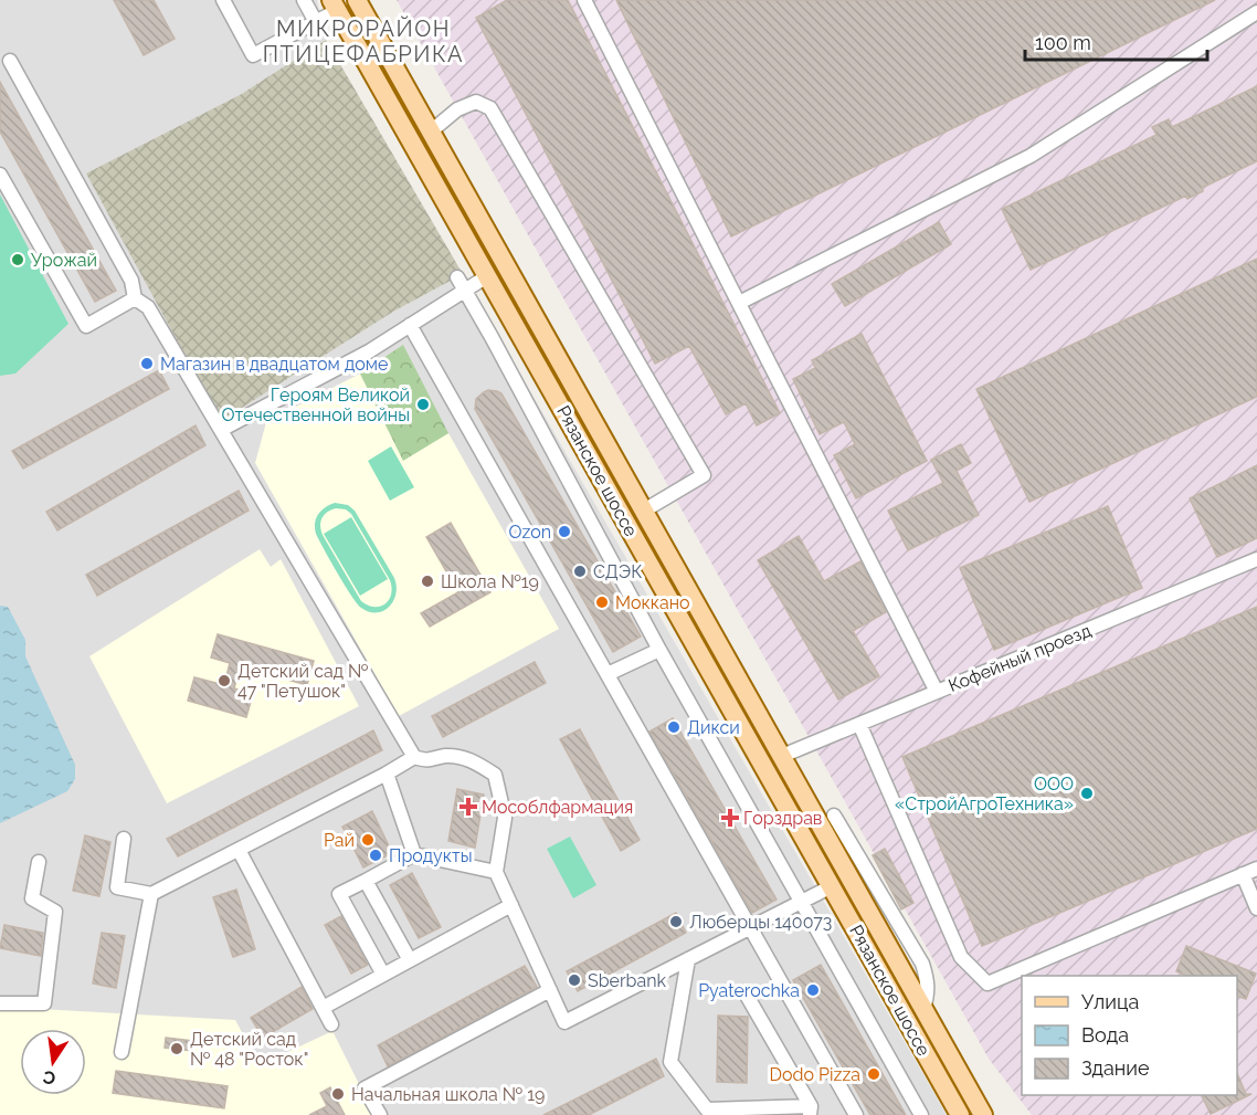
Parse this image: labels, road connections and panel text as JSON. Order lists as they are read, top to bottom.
{
  "streets": {
    "main road": ["Рязанское шоссе"],
    "lane": ["Кофейный проезд"]
  },
  "crossings": [
    ["Рязанское шоссе", "Кофейный проезд"]
  ],
  "districts": ["МИКРОРАЙОН ПТИЦЕФАБРИКА"],
  "places": {
    "other": [
      "Урожай",
      "Магазин в двадцатом доме",
      "Героям Великой Отечественной войны",
      "Ozon",
      "СДЭК",
      "Школа №19",
      "Моккано",
      "Детский сад № 47 \"Петушок\"",
      "Дикси",
      "ООО «СтройАгроТехника»",
      "Рай",
      "Продукты",
      "Люберцы 140073",
      "Sberbank",
      "Pyaterochka",
      "Детский сад № 48 \"Росток\"",
      "Dodo Pizza",
      "Начальная школа № 19"
    ],
    "health": ["Мособлфармация", "Горздрав"]
  },
  "legend": ["Улица", "Вода", "Здание"],
  "scale_bar": "100 m",
  "north": "bottom"
}
